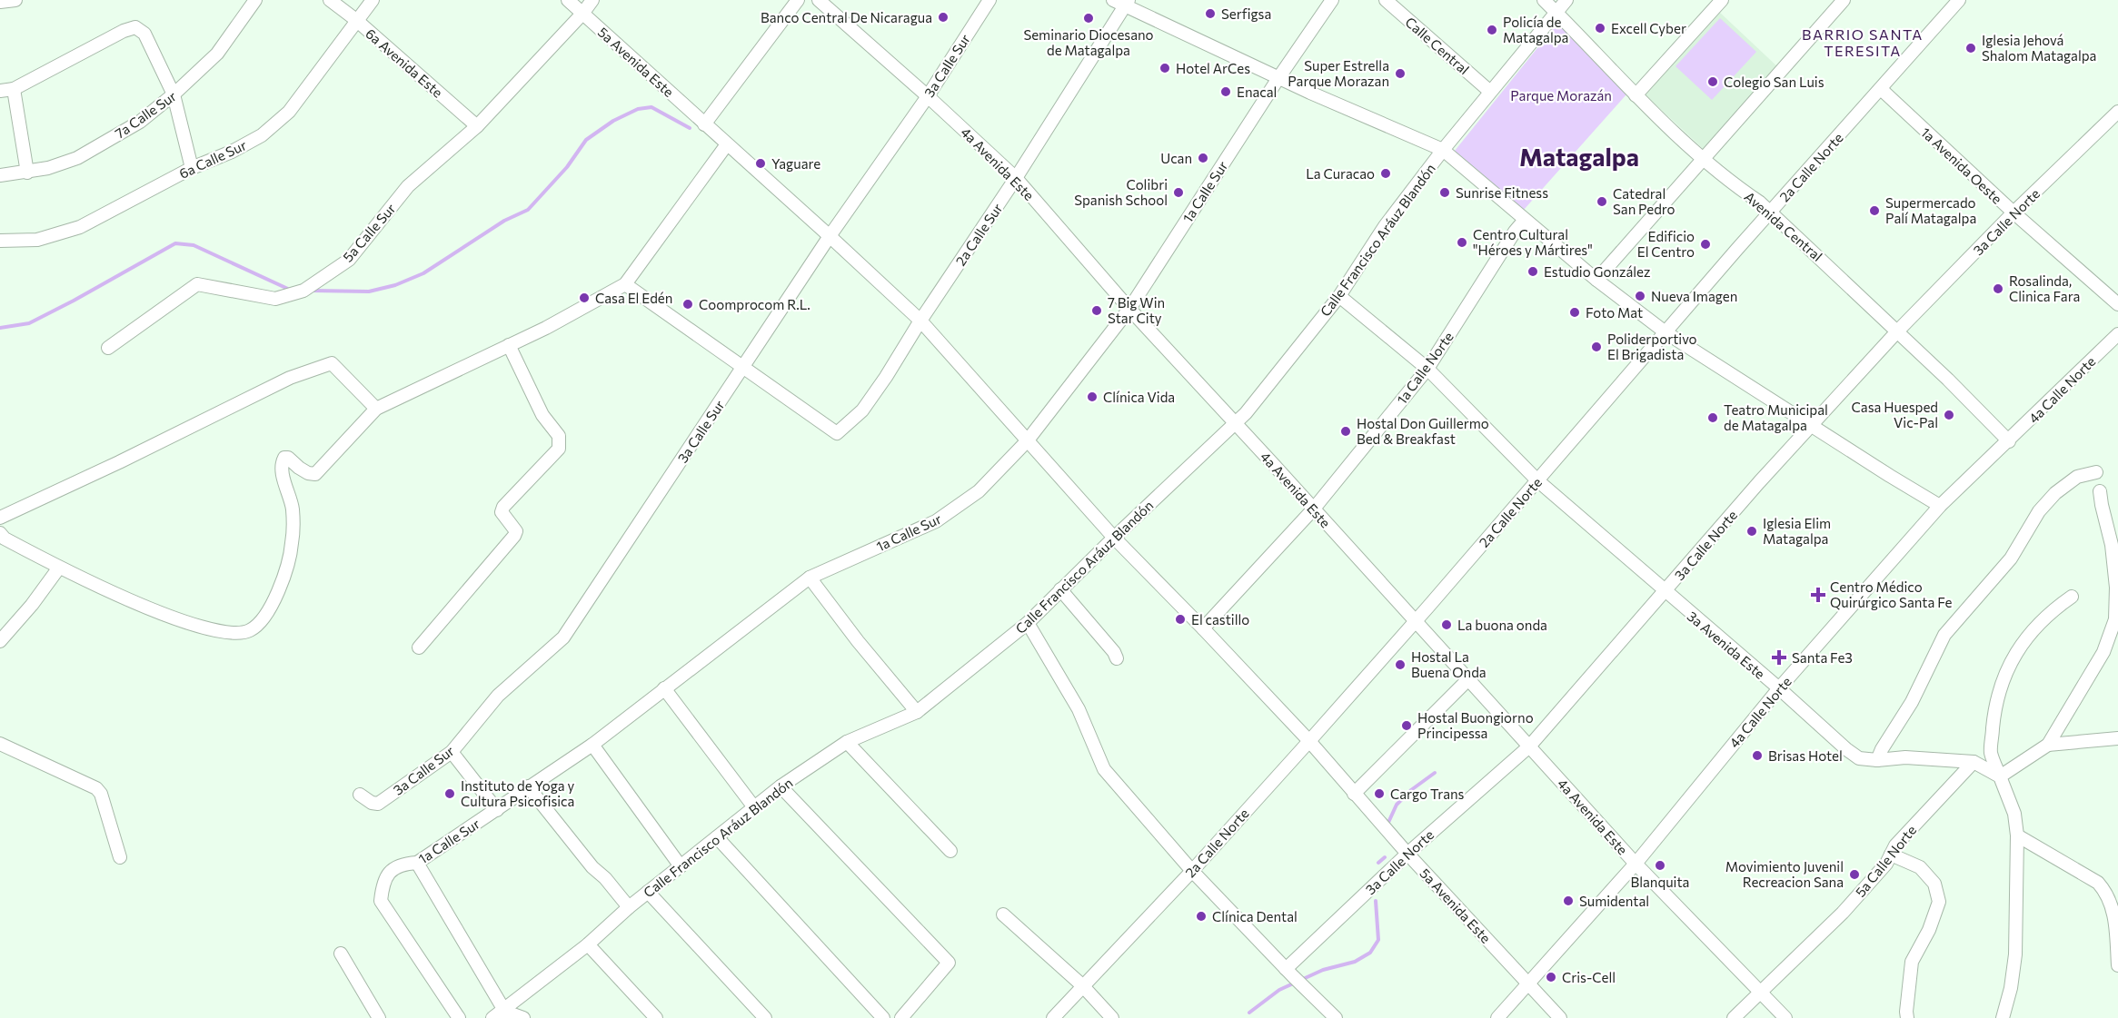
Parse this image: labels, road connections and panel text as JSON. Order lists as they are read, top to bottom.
{
  "streets": {
    "street": [
      "Calle Central",
      "5a Avenida Este",
      "6a Avenida Este",
      "3a Calle Sur",
      "7a Calle Sur",
      "6a Calle Sur",
      "4a Avenida Este",
      "1a Avenida Oeste",
      "2a Calle Norte",
      "1a Calle Sur",
      "3a Calle Norte",
      "Avenida Central",
      "5a Calle Sur",
      "2a Calle Sur",
      "Calle Francisco Aráuz Blandón",
      "1a Calle Norte",
      "4a Calle Norte",
      "3a Avenida Este",
      "5a Calle Norte"
    ]
  },
  "crossings": [
    ["Calle Central", "Calle Francisco Aráuz Blandón"],
    ["5a Avenida Este", "3a Calle Sur"],
    ["5a Avenida Este", "2a Calle Norte"],
    ["5a Avenida Este", "1a Calle Sur"],
    ["5a Avenida Este", "3a Calle Norte"],
    ["5a Avenida Este", "5a Calle Sur"],
    ["5a Avenida Este", "2a Calle Sur"],
    ["5a Avenida Este", "Calle Francisco Aráuz Blandón"],
    ["5a Avenida Este", "1a Calle Norte"],
    ["5a Avenida Este", "4a Calle Norte"],
    ["6a Avenida Este", "6a Calle Sur"],
    ["6a Avenida Este", "5a Calle Sur"],
    ["3a Calle Sur", "4a Avenida Este"],
    ["3a Calle Sur", "2a Calle Sur"],
    ["4a Avenida Este", "2a Calle Norte"],
    ["4a Avenida Este", "1a Calle Sur"],
    ["4a Avenida Este", "3a Calle Norte"],
    ["4a Avenida Este", "2a Calle Sur"],
    ["4a Avenida Este", "Calle Francisco Aráuz Blandón"],
    ["4a Avenida Este", "1a Calle Norte"],
    ["4a Avenida Este", "4a Calle Norte"],
    ["4a Avenida Este", "5a Calle Norte"],
    ["1a Avenida Oeste", "2a Calle Norte"],
    ["1a Avenida Oeste", "3a Calle Norte"],
    ["2a Calle Norte", "Avenida Central"],
    ["2a Calle Norte", "3a Avenida Este"],
    ["3a Calle Norte", "Avenida Central"],
    ["3a Calle Norte", "3a Avenida Este"],
    ["Avenida Central", "Calle Francisco Aráuz Blandón"],
    ["Avenida Central", "4a Calle Norte"],
    ["Calle Francisco Aráuz Blandón", "3a Avenida Este"],
    ["1a Calle Norte", "3a Avenida Este"],
    ["4a Calle Norte", "3a Avenida Este"],
    ["3a Avenida Este", "5a Calle Norte"]
  ],
  "districts": ["BARRIO SANTA TERESITA", "Matagalpa"],
  "parks": ["Parque Morazán"],
  "places": {
    "other": [
      "Serfigsa",
      "Banco Central De Nicaragua",
      "Seminario Diocesano de Matagalpa",
      "Excell Cyber",
      "Policía de Matagalpa",
      "Iglesia Jehová Shalom Matagalpa",
      "Hotel ArCes",
      "Super Estrella Parque Morazan",
      "Colegio San Luis",
      "Enacal",
      "Ucan",
      "Yaguare",
      "La Curacao",
      "Colibri Spanish School",
      "Sunrise Fitness",
      "Catedral San Pedro",
      "Supermercado Palí Matagalpa",
      "Centro Cultural \"Héroes y Mártires\"",
      "Edificio El Centro",
      "Estudio González",
      "Rosalinda, Clinica Fara",
      "Nueva Imagen",
      "Casa El Edén",
      "Coomprocom R.L.",
      "7 Big Win Star City",
      "Foto Mat",
      "Poliderportivo El Brigadista",
      "Clínica Vida",
      "Casa Huesped Vic-Pal",
      "Teatro Municipal de Matagalpa",
      "Hostal Don Guillermo Bed & Breakfast",
      "Iglesia Elim Matagalpa",
      "El castillo",
      "La buona onda",
      "Hostal La Buena Onda",
      "Hostal Buongiorno Principessa",
      "Brisas Hotel",
      "Instituto de Yoga y Cultura Psicofisica",
      "Cargo Trans",
      "Blanquita",
      "Movimiento Juvenil Recreacion Sana",
      "Sumidental",
      "Clínica Dental",
      "Cris-Cell"
    ],
    "health": ["Centro Médico Quirúrgico Santa Fe", "Santa Fe3"]
  }
}
